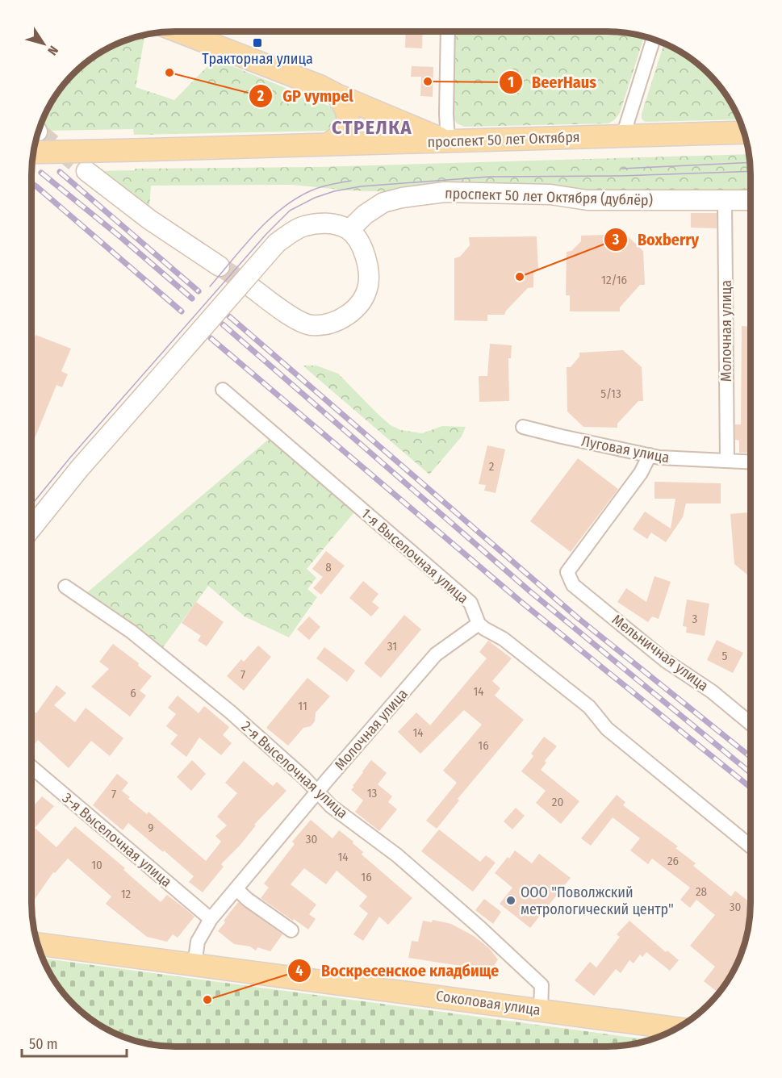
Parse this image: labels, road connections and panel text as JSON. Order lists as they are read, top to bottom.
{
  "streets": {
    "main road": ["проспект 50 лет Октября", "Соколовая улица"],
    "street": [
      "проспект 50 лет Октября (дублёр)",
      "Молочная улица",
      "Луговая улица",
      "1-я Выселочная улица",
      "Мельничная улица",
      "2-я Выселочная улица",
      "3-я Выселочная улица"
    ]
  },
  "crossings": [
    ["проспект 50 лет Октября (дублёр)", "Молочная улица"],
    ["Молочная улица", "Луговая улица"],
    ["Молочная улица", "1-я Выселочная улица"],
    ["Молочная улица", "2-я Выселочная улица"],
    ["Молочная улица", "3-я Выселочная улица"],
    ["Молочная улица", "Соколовая улица"],
    ["Луговая улица", "Мельничная улица"],
    ["2-я Выселочная улица", "Соколовая улица"]
  ],
  "districts": ["СТРЕЛКА"],
  "places": {
    "transit": ["Тракторная улица"],
    "other": [
      "GP vympel",
      "BeerHaus",
      "Boxberry",
      "ООО \"Поволжский метрологический центр\"",
      "Воскресенское кладбище"
    ]
  },
  "house_numbers": [
    "12/16",
    "5/13",
    "2",
    "8",
    "3",
    "31",
    "5",
    "7",
    "14",
    "6",
    "11",
    "14",
    "16",
    "13",
    "7",
    "20",
    "9",
    "30",
    "14",
    "26",
    "10",
    "16",
    "28",
    "12",
    "30"
  ],
  "scale_bar": "50 m",
  "north": "bottom right"
}
